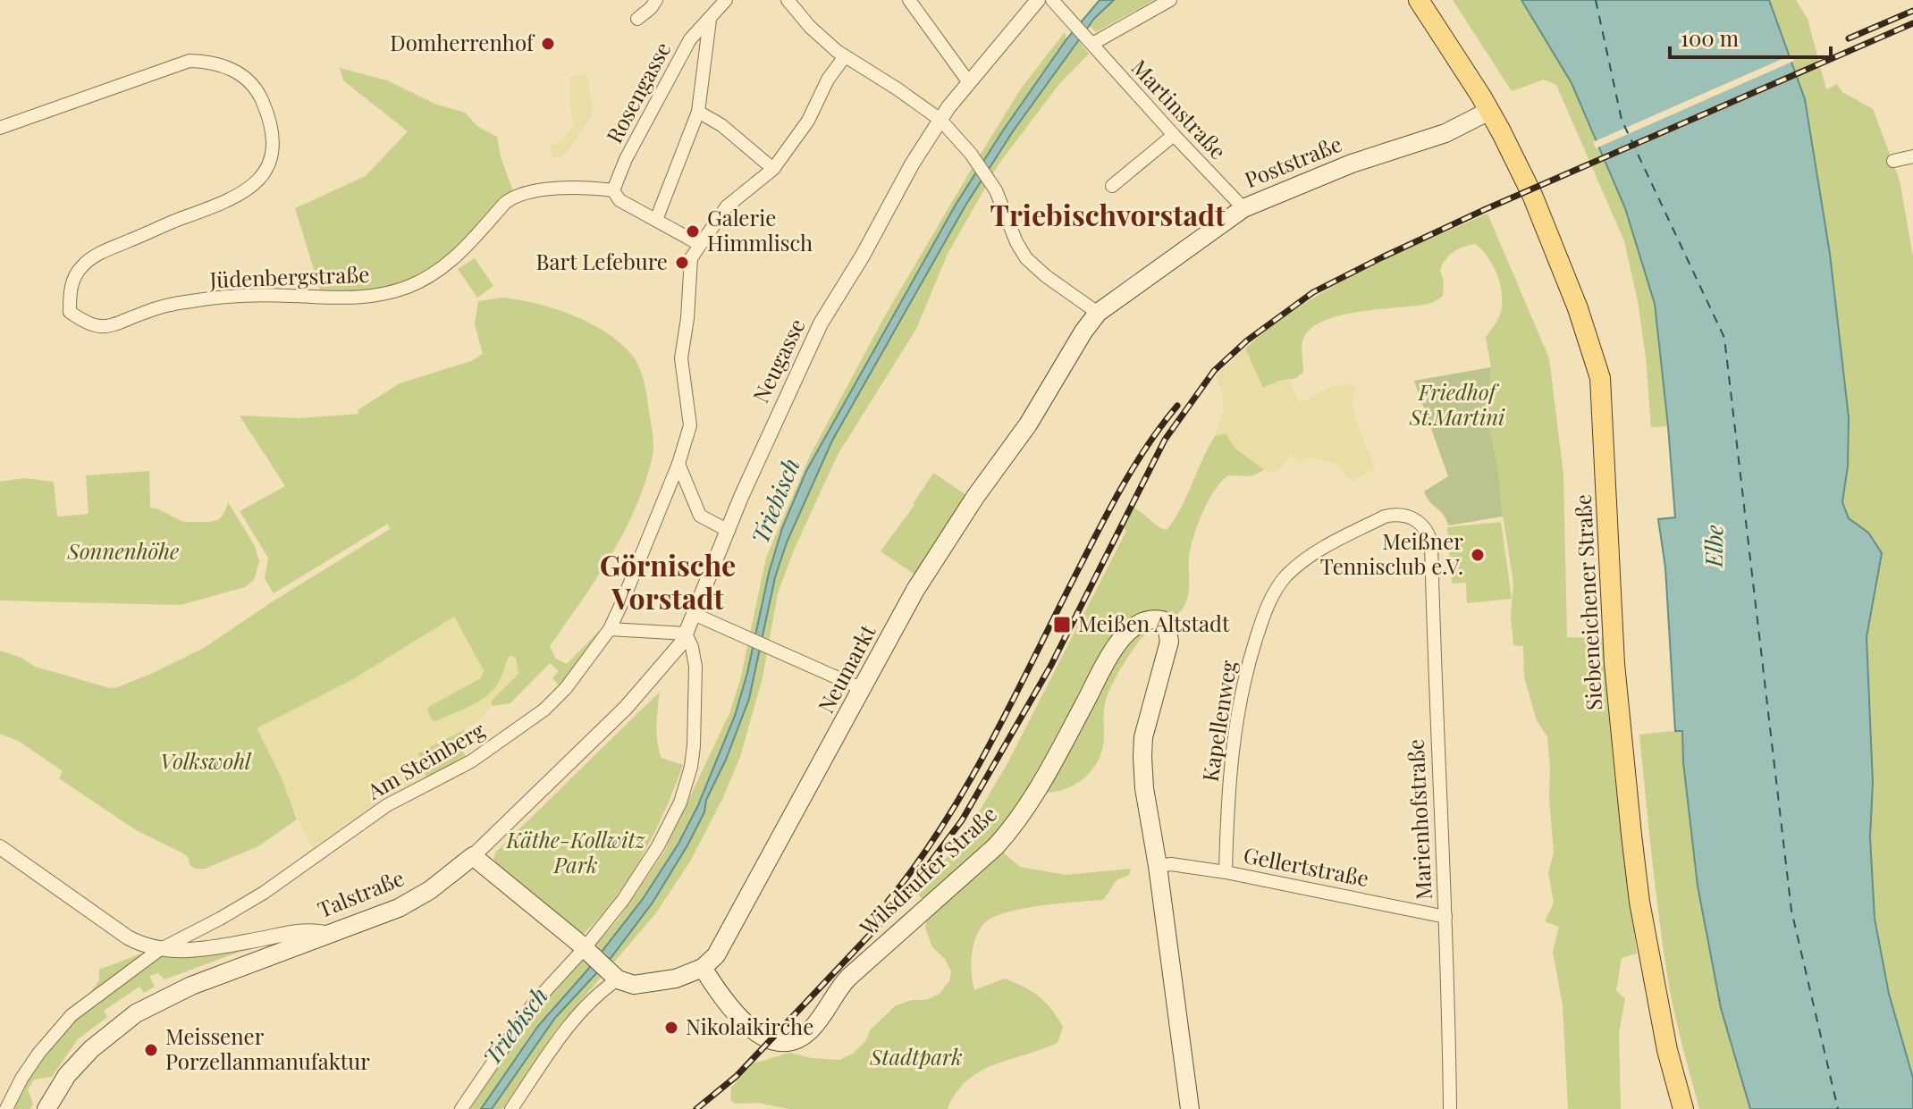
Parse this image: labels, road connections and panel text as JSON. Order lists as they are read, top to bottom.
{
  "streets": {
    "main road": [
      "Poststraße",
      "Siebeneichener Straße",
      "Neumarkt",
      "Wilsdruffer Straße",
      "Talstraße"
    ],
    "street": [
      "Rosengasse",
      "Martinstraße",
      "Jüdenbergstraße",
      "Neugasse",
      "Kapellenweg",
      "Am Steinberg",
      "Marienhofstraße",
      "Gellertstraße"
    ]
  },
  "crossings": [
    ["Rosengasse", "Jüdenbergstraße"],
    ["Martinstraße", "Poststraße"],
    ["Poststraße", "Siebeneichener Straße"],
    ["Poststraße", "Neumarkt"],
    ["Neugasse", "Talstraße"],
    ["Neumarkt", "Wilsdruffer Straße"],
    ["Kapellenweg", "Marienhofstraße"],
    ["Kapellenweg", "Gellertstraße"],
    ["Marienhofstraße", "Gellertstraße"],
    ["Gellertstraße", "Wilsdruffer Straße"]
  ],
  "districts": ["Triebischvorstadt", "Görnische Vorstadt"],
  "water": ["Triebisch", "Elbe"],
  "parks": [
    "Friedhof St.Martini",
    "Sonnenhöhe",
    "Volkswohl",
    "Käthe-Kollwitz Park",
    "Stadtpark"
  ],
  "places": {
    "other": [
      "Domherrenhof",
      "Galerie Himmlisch",
      "Bart Lefebure",
      "Meißner Tennisclub e.V.",
      "Nikolaikirche",
      "Meissener Porzellanmanufaktur"
    ],
    "transit": ["Meißen Altstadt"]
  },
  "scale_bar": "100 m"
}
